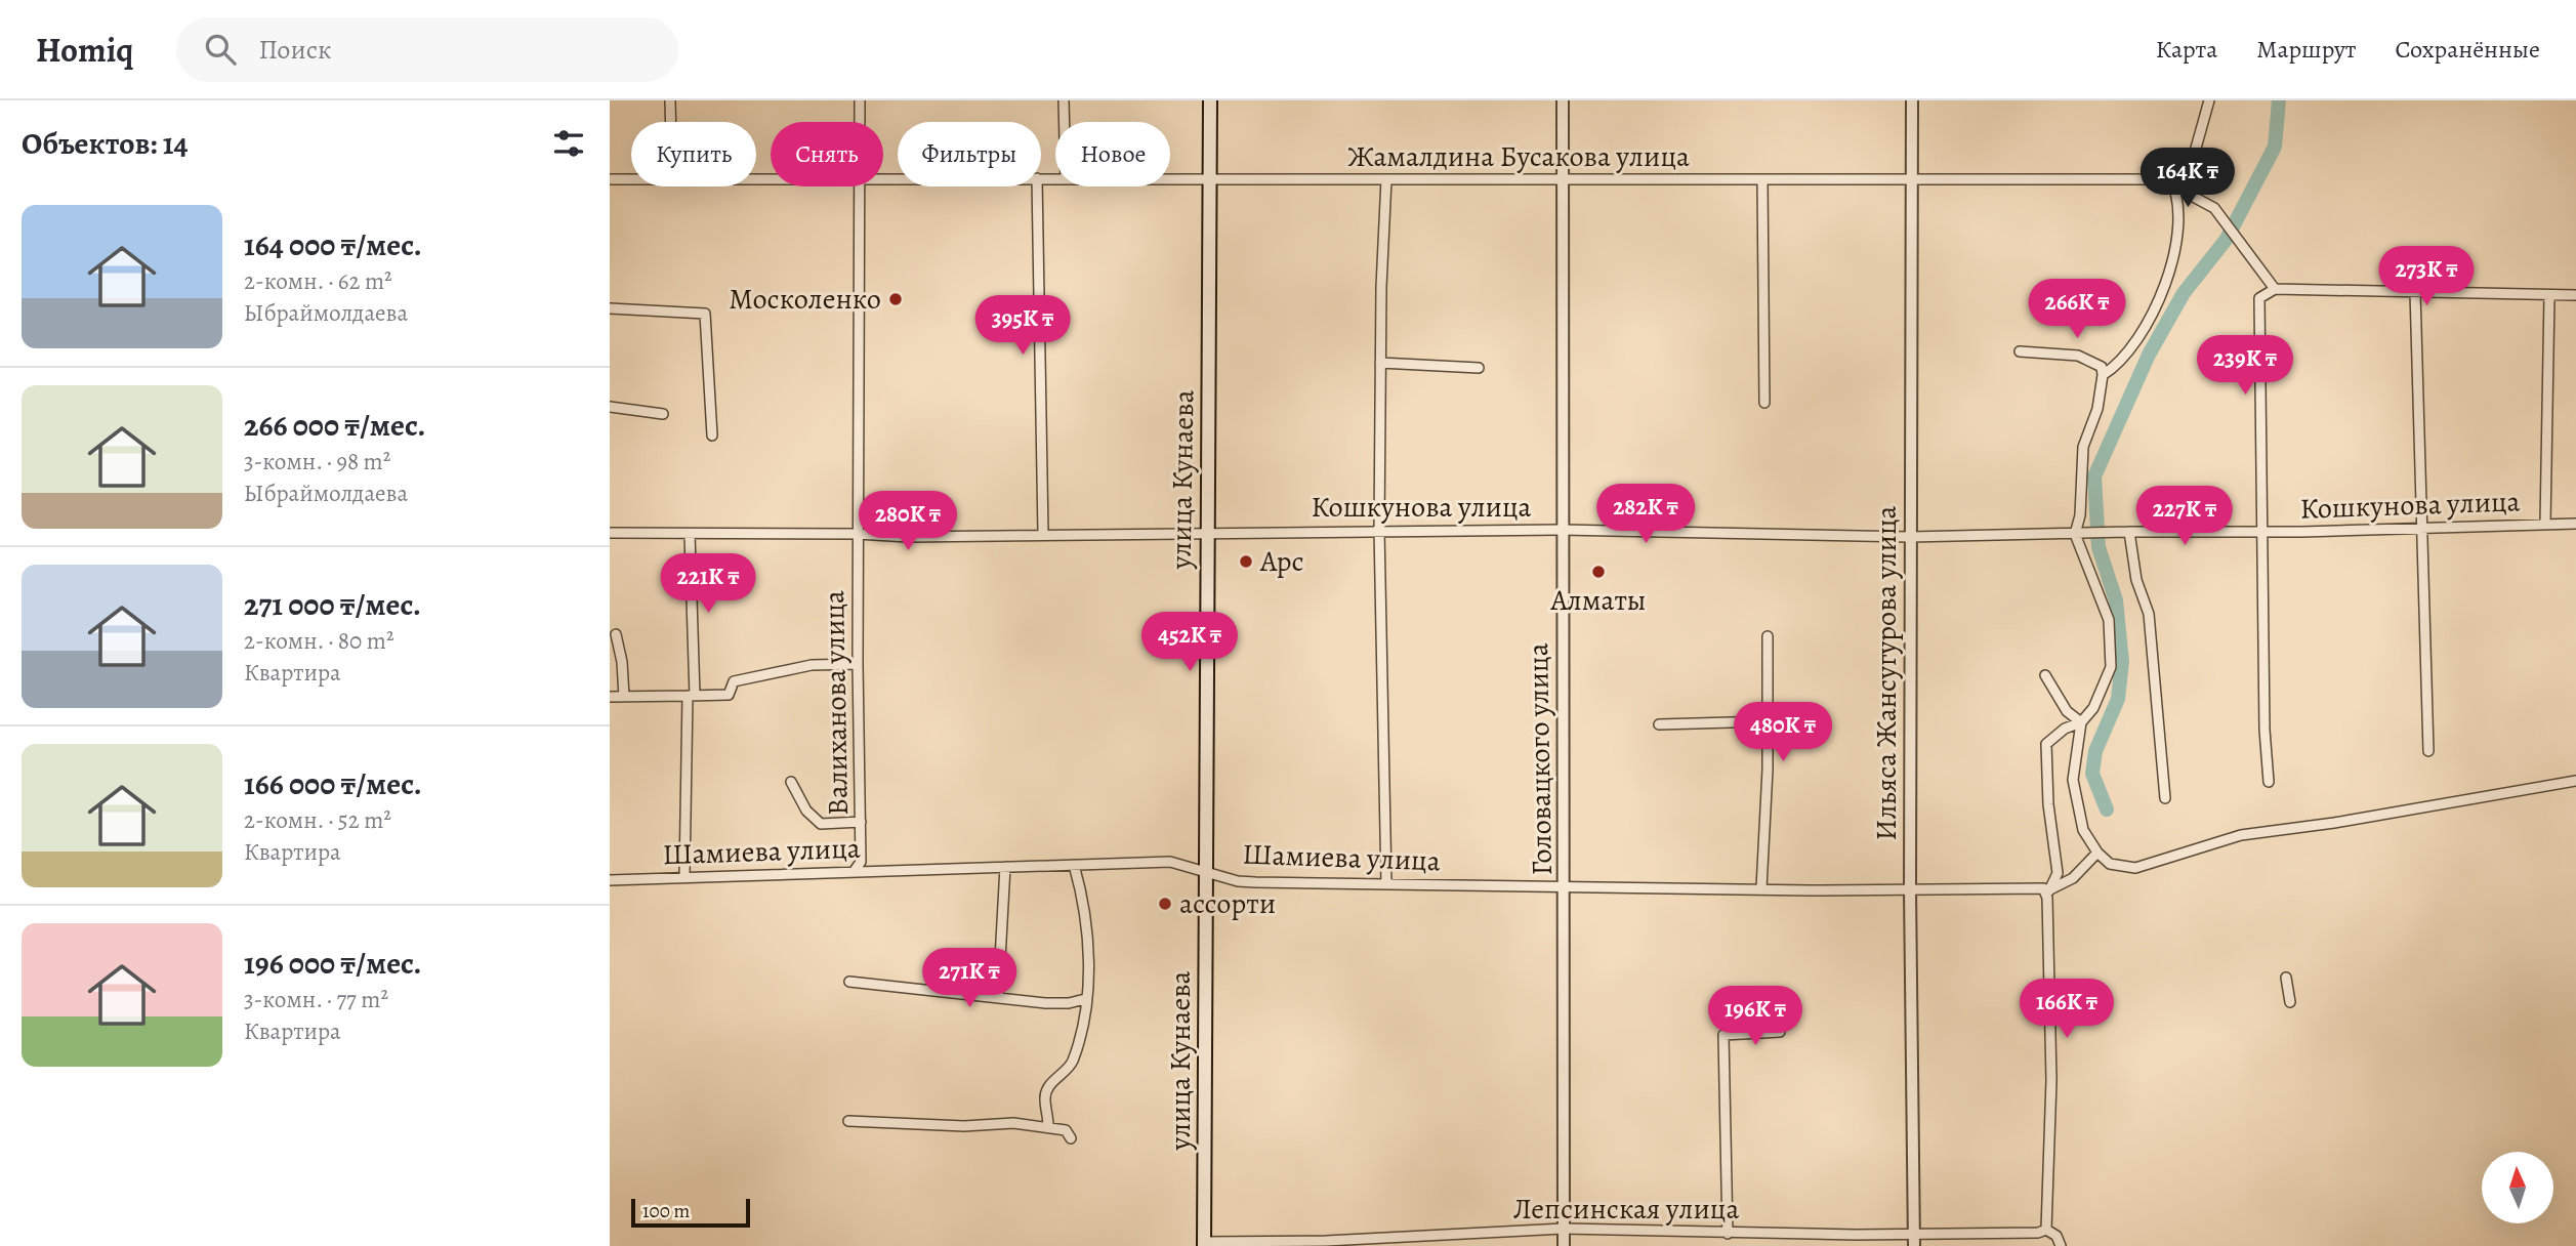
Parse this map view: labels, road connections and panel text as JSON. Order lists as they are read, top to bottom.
{
  "streets": {
    "main road": ["улица Кунаева"],
    "street": [
      "Жамалдина Бусакова улица",
      "Кошкунова улица",
      "Ильяса Жансугурова улица",
      "Валиханова улица",
      "Головацкого улица",
      "Шамиева улица",
      "Лепсинская улица"
    ]
  },
  "crossings": [
    ["Жамалдина Бусакова улица", "улица Кунаева"],
    ["Жамалдина Бусакова улица", "Ильяса Жансугурова улица"],
    ["Жамалдина Бусакова улица", "Головацкого улица"],
    ["улица Кунаева", "Кошкунова улица"],
    ["улица Кунаева", "Шамиева улица"],
    ["улица Кунаева", "Лепсинская улица"],
    ["Кошкунова улица", "Ильяса Жансугурова улица"],
    ["Кошкунова улица", "Валиханова улица"],
    ["Кошкунова улица", "Головацкого улица"],
    ["Ильяса Жансугурова улица", "Шамиева улица"],
    ["Ильяса Жансугурова улица", "Лепсинская улица"],
    ["Валиханова улица", "Шамиева улица"],
    ["Головацкого улица", "Шамиева улица"],
    ["Головацкого улица", "Лепсинская улица"]
  ],
  "places": [
    "Москоленко",
    "Арс",
    "Алматы",
    "ассорти"
  ],
  "scale_bar": "100 m",
  "north": "top",
  "page": {
    "header": "Homiq",
    "search": "Поиск",
    "nav": ["Карта", "Маршрут", "Сохранённые"],
    "heading": "Объектов: 14",
    "chip": [
      "Купить",
      "Снять",
      "Фильтры",
      "Новое"
    ],
    "price": [
      "164K ₸",
      "273K ₸",
      "266K ₸",
      "395K ₸",
      "239K ₸",
      "282K ₸",
      "227K ₸",
      "280K ₸",
      "221K ₸",
      "452K ₸",
      "480K ₸",
      "271K ₸",
      "166K ₸",
      "196K ₸"
    ],
    "list": [
      {
        "name": "164 000 ₸/мес.",
        "note": "2-комн. · 62 m² · Ыбраймолдаева"
      },
      {
        "name": "266 000 ₸/мес.",
        "note": "3-комн. · 98 m² · Ыбраймолдаева"
      },
      {
        "name": "271 000 ₸/мес.",
        "note": "2-комн. · 80 m² · Квартира"
      },
      {
        "name": "166 000 ₸/мес.",
        "note": "2-комн. · 52 m² · Квартира"
      },
      {
        "name": "196 000 ₸/мес.",
        "note": "3-комн. · 77 m² · Квартира"
      }
    ],
    "scale": "100 m"
  }
}
